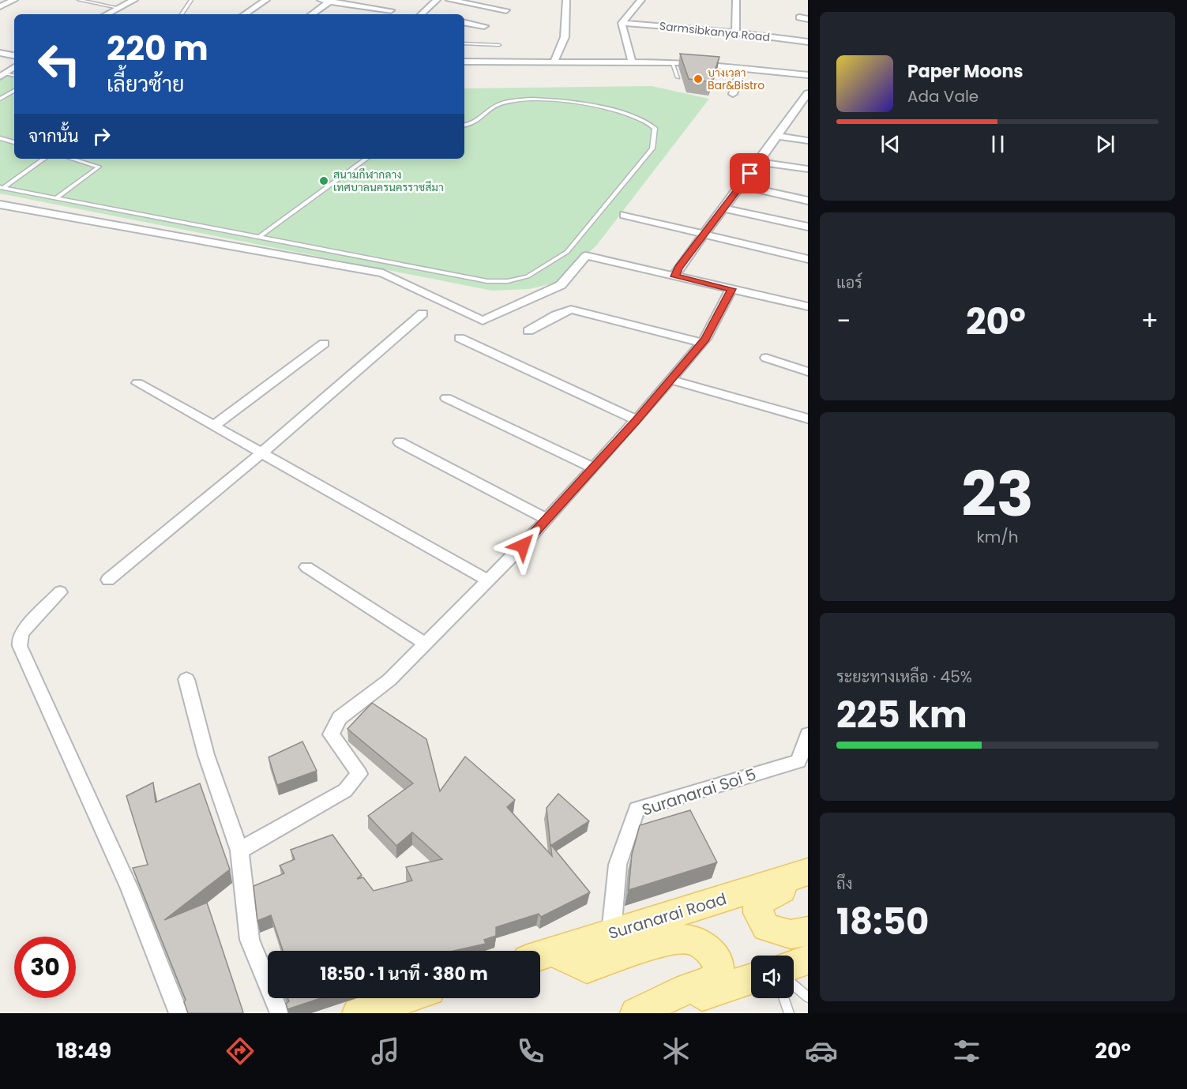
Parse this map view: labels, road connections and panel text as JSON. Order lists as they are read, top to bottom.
{
  "streets": {
    "main road": ["Suranarai Road"],
    "street": ["Sarmsibkanya Road", "Suranarai Soi 5"]
  },
  "crossings": [
    ["Suranarai Soi 5", "Suranarai Road"]
  ],
  "places": ["บางเวลา Bar&Bistro", "สนามกีฬากลาง เทศบาลนครนครราชสีมา"],
  "page": {
    "turn": ["220 m", "เลี้ยวซ้าย"],
    "song": ["Paper Moons", "Ada Vale"],
    "then": "จากนั้น",
    "tile": [
      "แอร์",
      ["23", "km/h"],
      ["ระยะทางเหลือ · 45%", "225 km"],
      ["ถึง", "18:50"]
    ],
    "heat": ["−", "20°", "+"],
    "limit": "30",
    "trip": "18:50 · 1 นาที · 380 m",
    "tabs": ["18:49", "20°"]
  }
}
